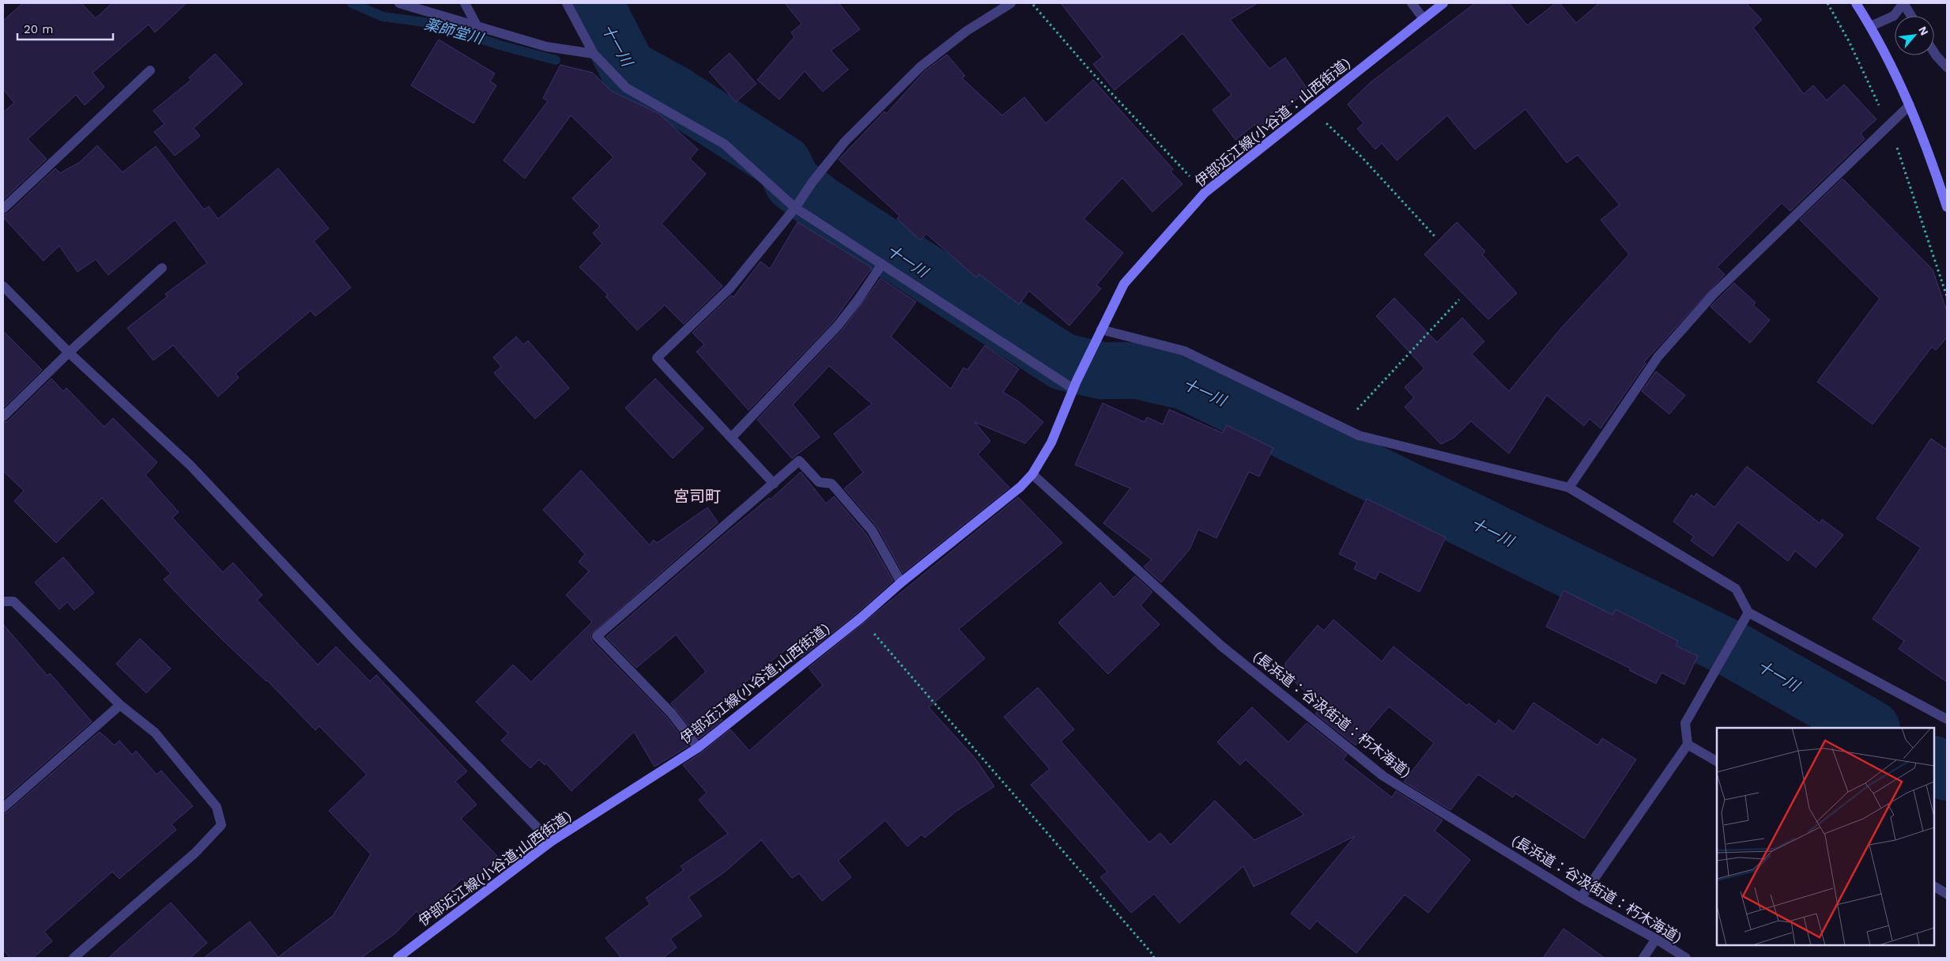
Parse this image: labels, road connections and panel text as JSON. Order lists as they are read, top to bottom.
{
  "streets": {
    "main road": ["伊部近江線(小谷道：山西街道)", "伊部近江線(小谷道;山西街道)"],
    "street": ["(長浜道：谷汲街道：朽木海道)"]
  },
  "crossings": [
    ["伊部近江線(小谷道：山西街道)", "伊部近江線(小谷道;山西街道)"],
    ["伊部近江線(小谷道;山西街道)", "(長浜道：谷汲街道：朽木海道)"]
  ],
  "districts": ["宮司町"],
  "water": ["薬師堂川", "十一川"],
  "scale_bar": "20 m",
  "north": "top right"
}
